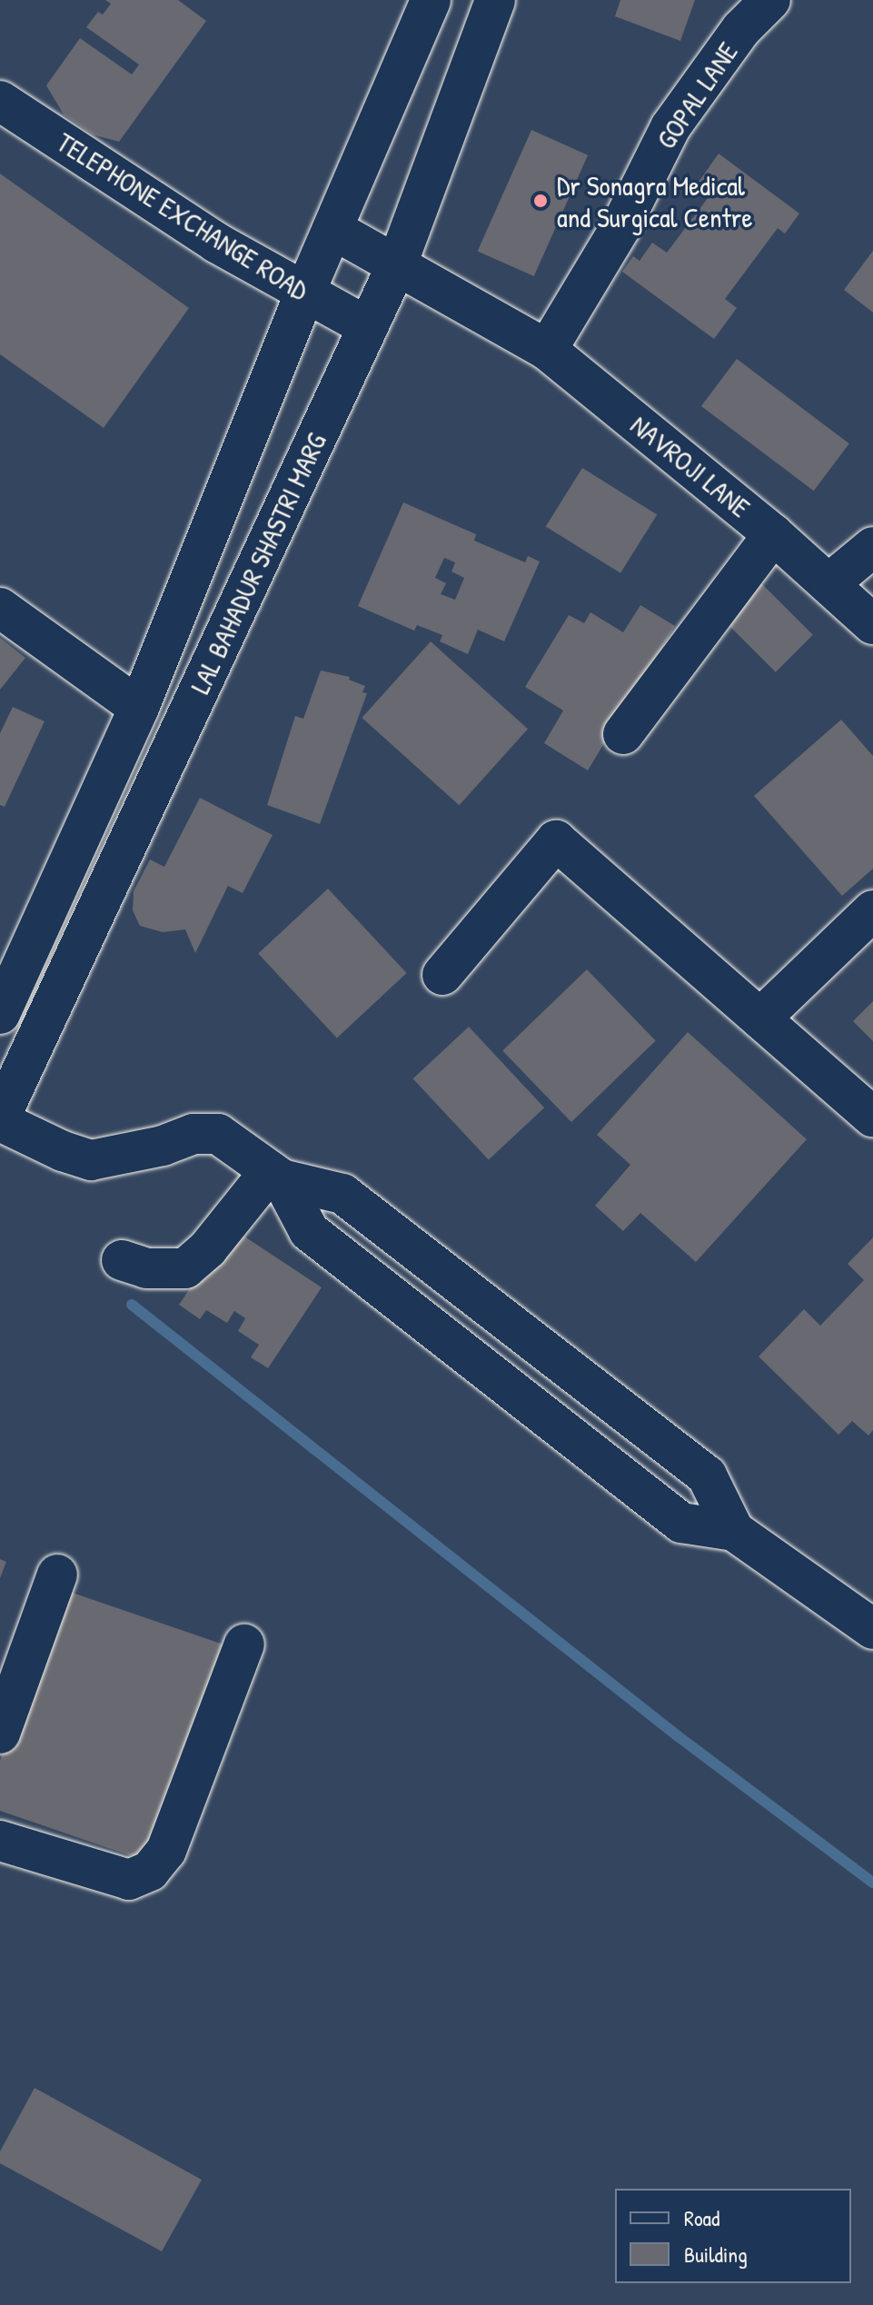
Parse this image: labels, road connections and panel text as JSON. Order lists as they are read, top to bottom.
{
  "streets": {
    "street": [
      "GOPAL LANE",
      "TELEPHONE EXCHANGE ROAD",
      "NAVROJI LANE",
      "LAL BAHADUR SHASTRI MARG"
    ]
  },
  "crossings": [
    ["GOPAL LANE", "NAVROJI LANE"],
    ["TELEPHONE EXCHANGE ROAD", "LAL BAHADUR SHASTRI MARG"],
    ["NAVROJI LANE", "LAL BAHADUR SHASTRI MARG"]
  ],
  "places": ["Dr Sonagra Medical and Surgical Centre"],
  "legend": ["Road", "Building"]
}
